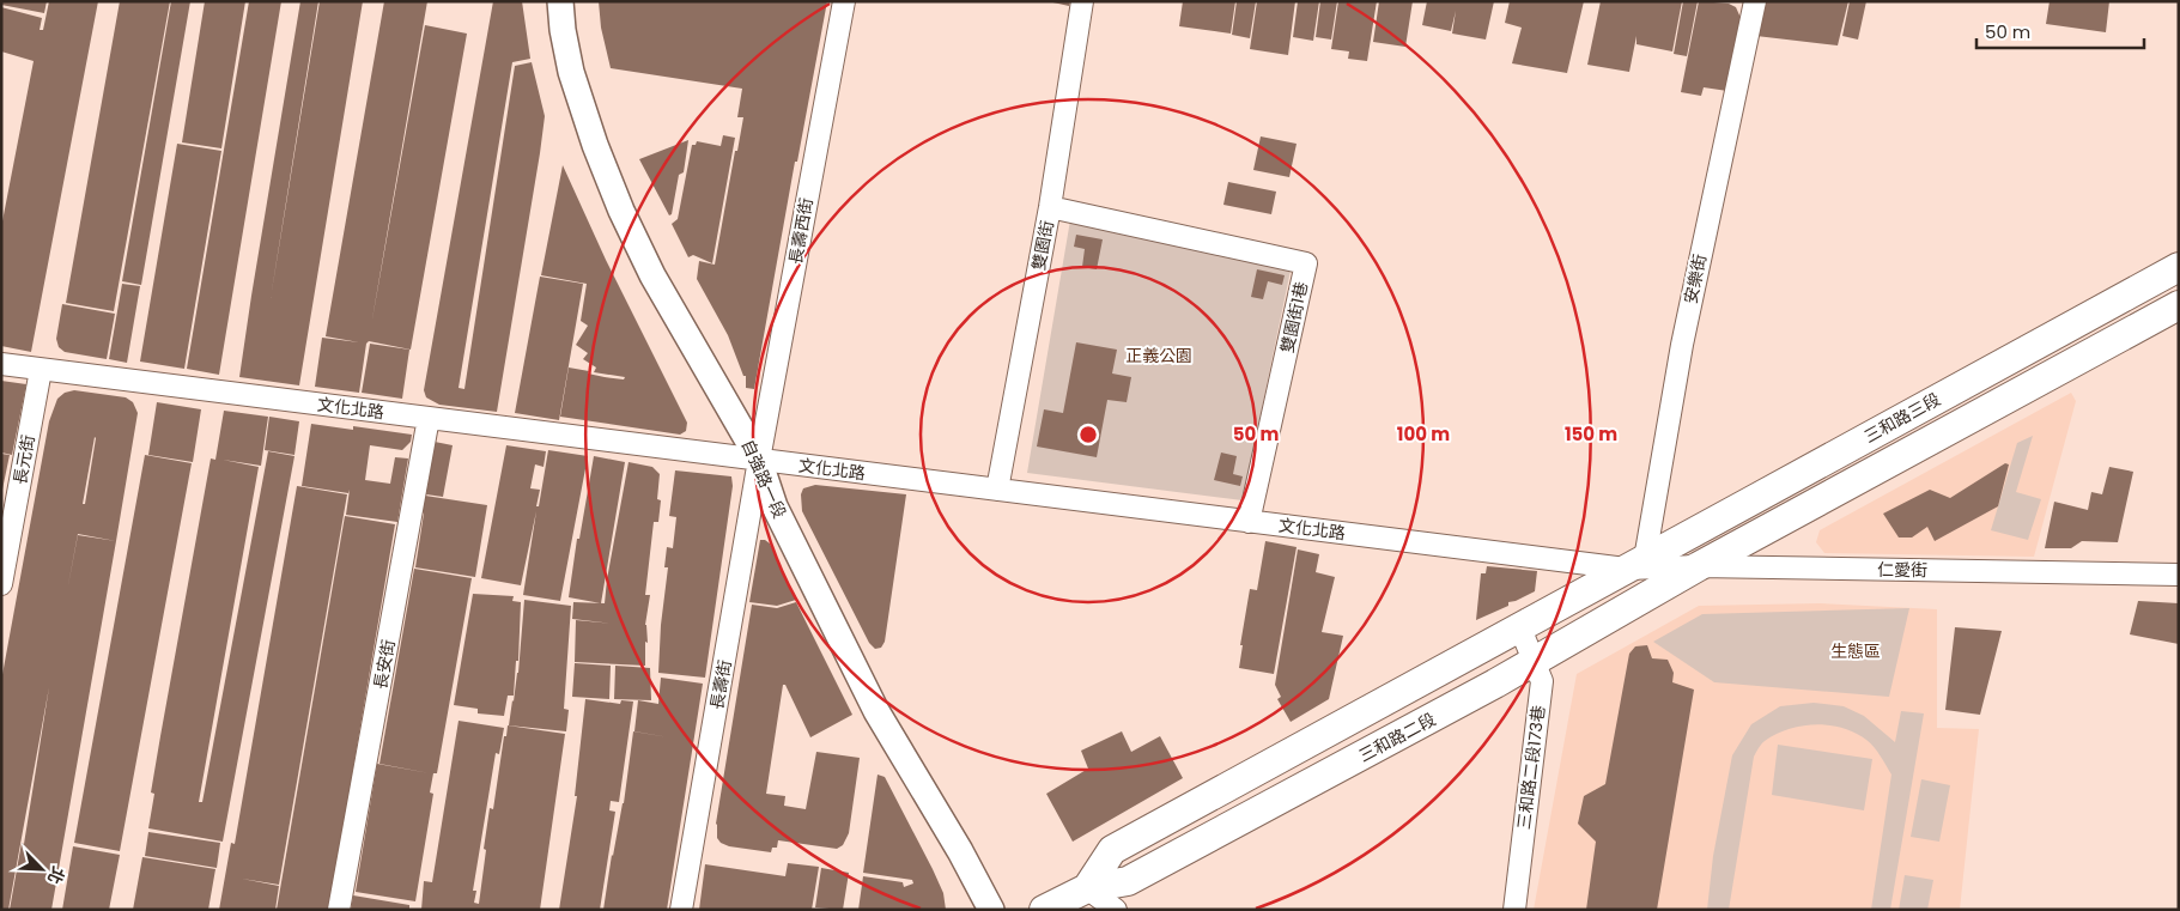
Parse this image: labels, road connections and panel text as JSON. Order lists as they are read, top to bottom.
{
  "streets": {
    "main road": ["三和路三段", "三和路二段"],
    "street": [
      "長壽西街",
      "雙園街",
      "安樂街",
      "雙園街1巷",
      "文化北路",
      "長元街",
      "自強路一段",
      "仁愛街",
      "長安街",
      "長壽街",
      "三和路二段173巷"
    ]
  },
  "crossings": [
    ["長壽西街", "文化北路"],
    ["長壽西街", "自強路一段"],
    ["長壽西街", "長壽街"],
    ["雙園街", "雙園街1巷"],
    ["雙園街", "文化北路"],
    ["安樂街", "文化北路"],
    ["安樂街", "三和路三段"],
    ["安樂街", "仁愛街"],
    ["雙園街1巷", "文化北路"],
    ["文化北路", "三和路三段"],
    ["文化北路", "長元街"],
    ["文化北路", "自強路一段"],
    ["文化北路", "仁愛街"],
    ["文化北路", "長安街"],
    ["文化北路", "長壽街"],
    ["三和路三段", "仁愛街"],
    ["三和路三段", "三和路二段"],
    ["自強路一段", "長壽街"],
    ["仁愛街", "三和路二段"],
    ["三和路二段", "三和路二段173巷"]
  ],
  "parks": ["正義公園", "生態區"],
  "scale_bar": "50 m",
  "north": "bottom right",
  "rings": ["50 m", "100 m", "150 m"]
}
